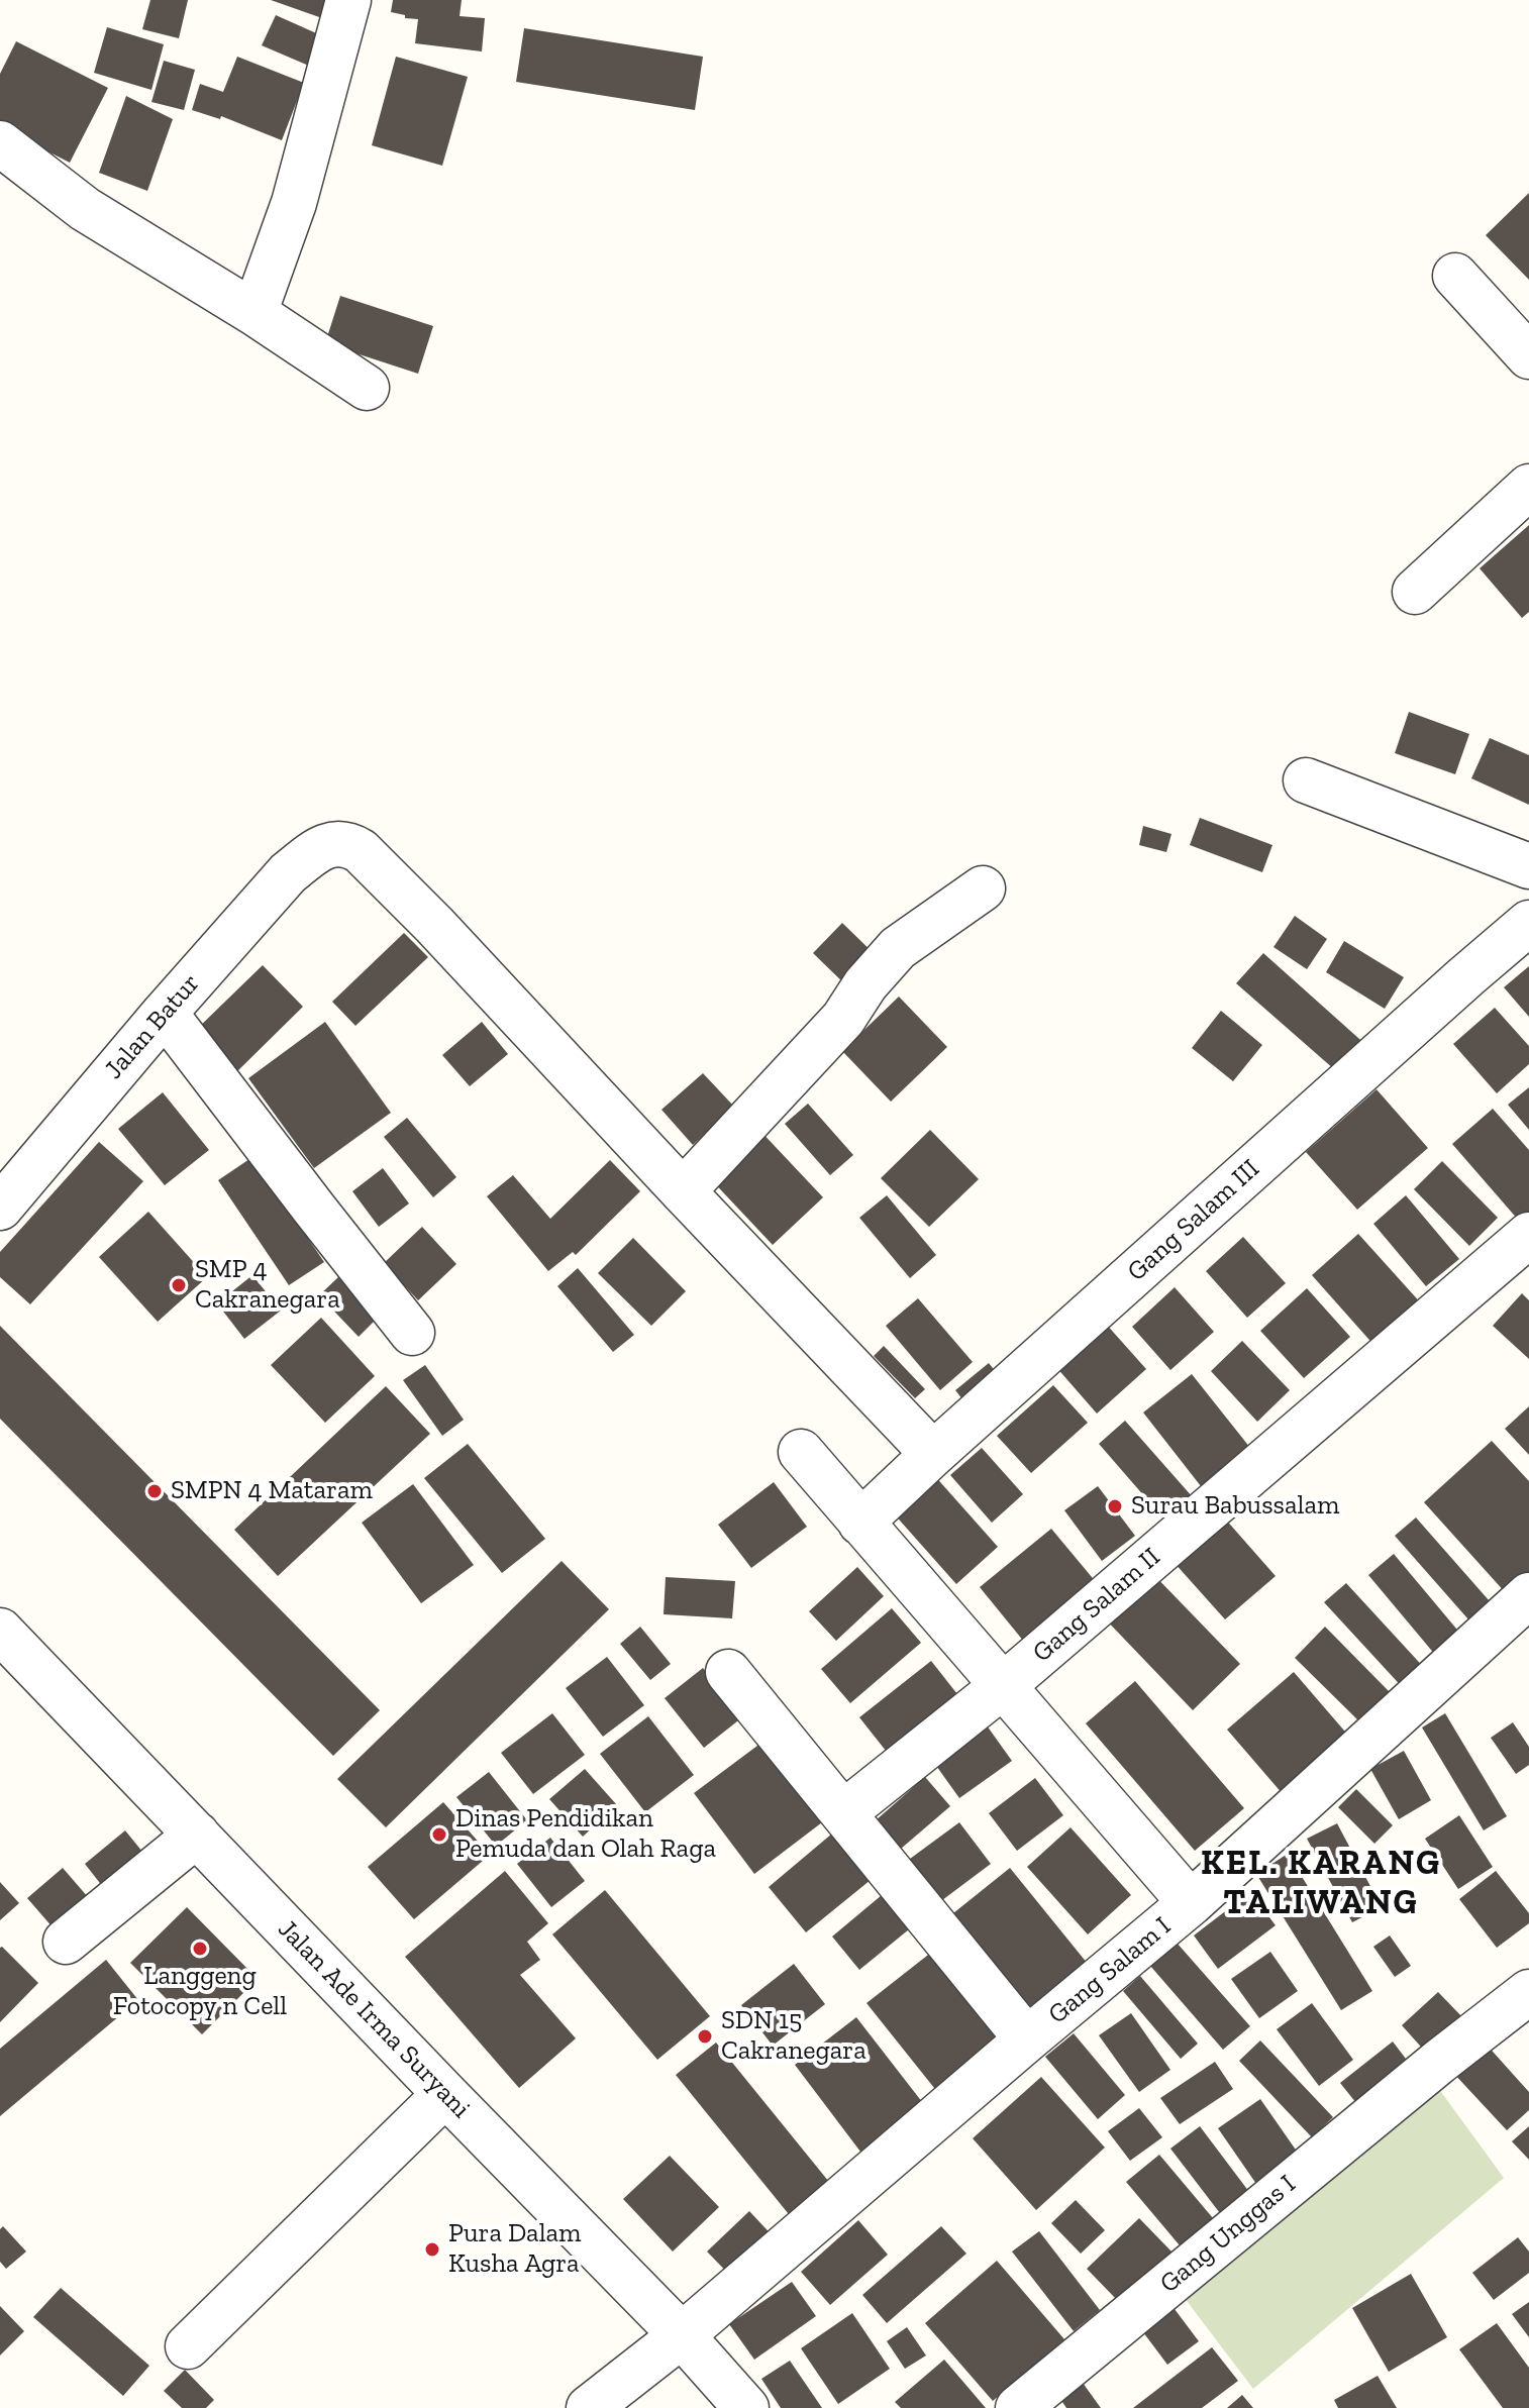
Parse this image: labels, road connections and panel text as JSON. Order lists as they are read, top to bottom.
{
  "streets": {
    "street": [
      "Jalan Batur",
      "Gang Salam III",
      "Gang Salam II",
      "Gang Salam I",
      "Jalan Ade Irma Suryani",
      "Gang Unggas I"
    ]
  },
  "crossings": [
    ["Gang Salam I", "Jalan Ade Irma Suryani"]
  ],
  "districts": ["KEL. KARANG TALIWANG"],
  "places": [
    "SMP 4 Cakranegara",
    "SMPN 4 Mataram",
    "Surau Babussalam",
    "Dinas Pendidikan Pemuda dan Olah Raga",
    "Langgeng Fotocopy n Cell",
    "SDN 15 Cakranegara",
    "Pura Dalam Kusha Agra"
  ]
}
